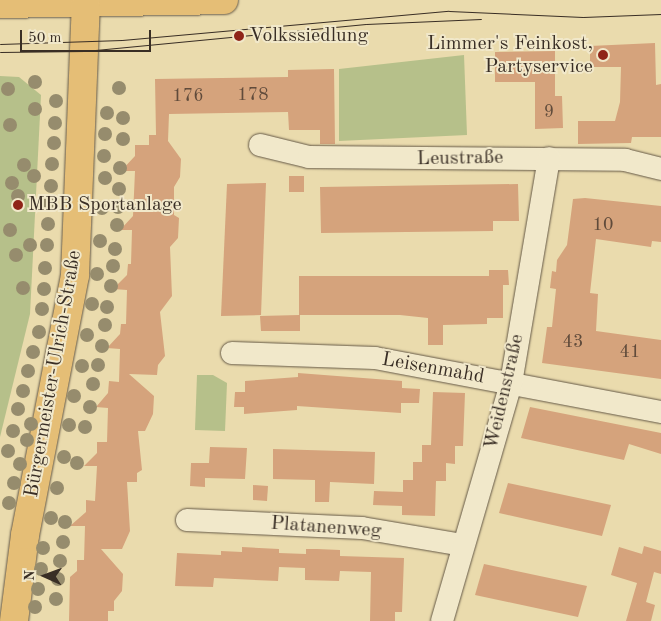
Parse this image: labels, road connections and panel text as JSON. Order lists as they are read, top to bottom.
{
  "streets": {
    "main road": ["Bürgermeister-Ulrich-Straße"],
    "street": [
      "Leustraße",
      "Leisenmahd",
      "Weidenstraße",
      "Platanenweg"
    ]
  },
  "crossings": [
    ["Leustraße", "Weidenstraße"],
    ["Leisenmahd", "Weidenstraße"],
    ["Weidenstraße", "Platanenweg"]
  ],
  "places": ["Volkssiedlung", "Limmer's Feinkost, Partyservice", "MBB Sportanlage"],
  "house_numbers": [
    "178",
    "176",
    "9",
    "10",
    "43",
    "41"
  ],
  "scale_bar": "50 m",
  "north": "left"
}
